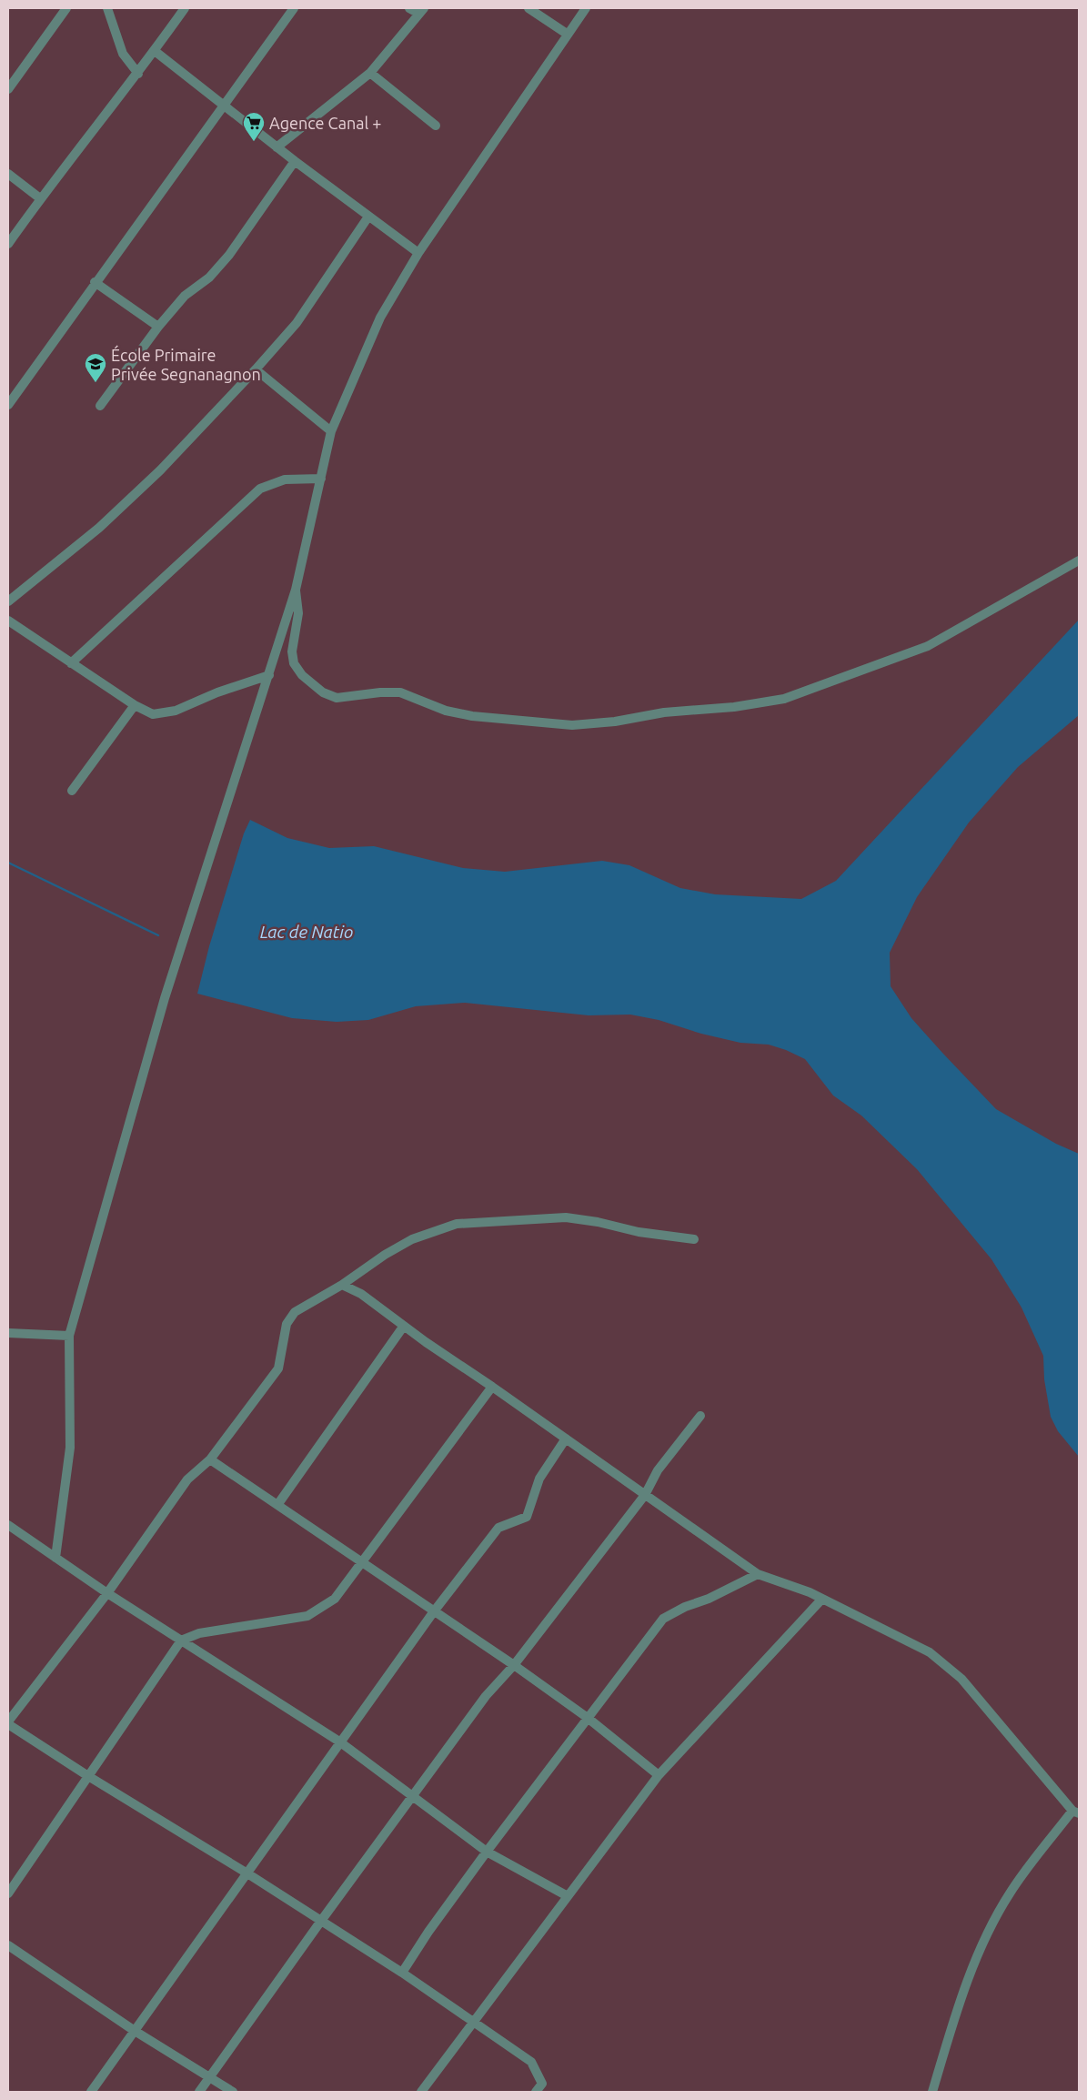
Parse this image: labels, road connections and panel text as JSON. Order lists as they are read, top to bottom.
{
  "water": ["Lac de Natio"],
  "places": {
    "supermarket": ["Agence Canal +"],
    "school or university": ["École Primaire Privée Segnanagnon"]
  }
}
